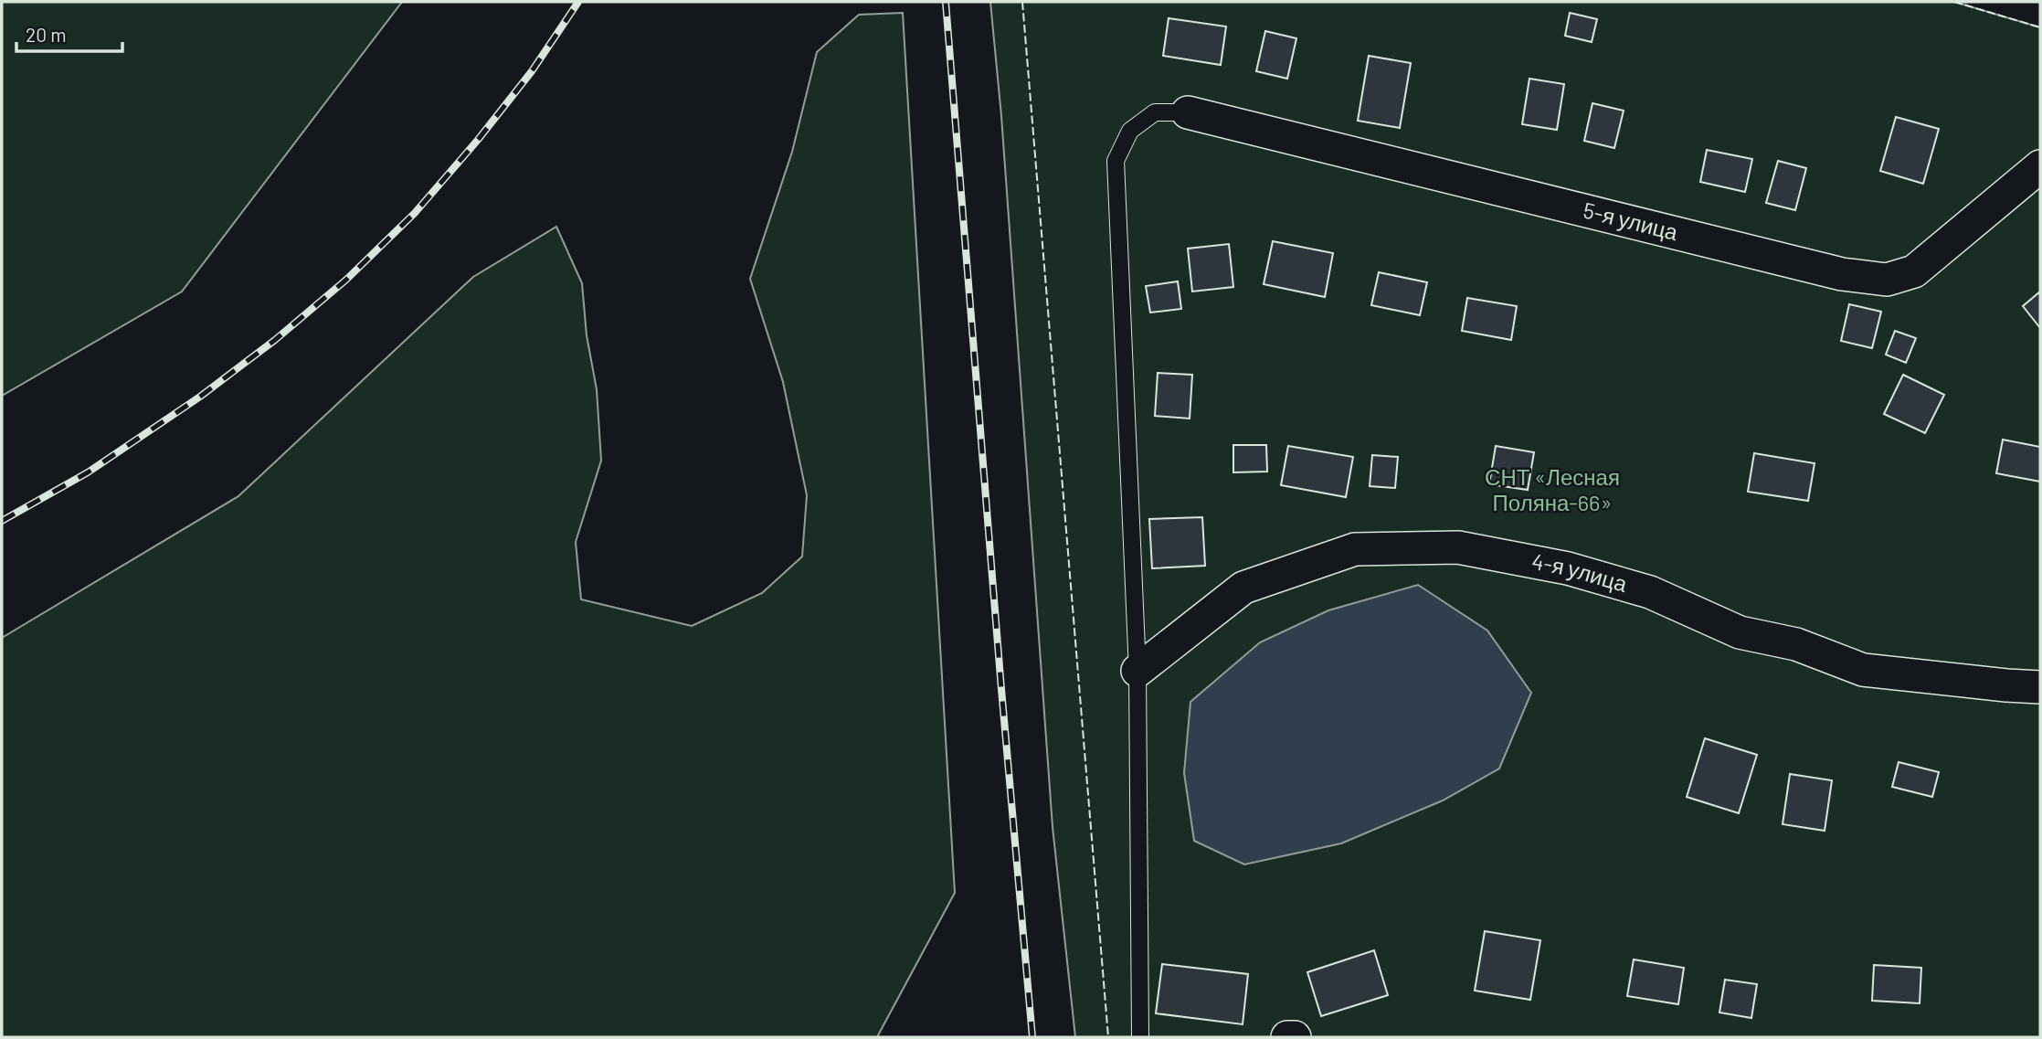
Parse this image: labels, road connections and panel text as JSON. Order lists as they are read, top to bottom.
{
  "streets": {
    "street": ["5-я улица", "4-я улица"]
  },
  "parks": ["СНТ «Лесная Поляна-66»"],
  "scale_bar": "20 m"
}
